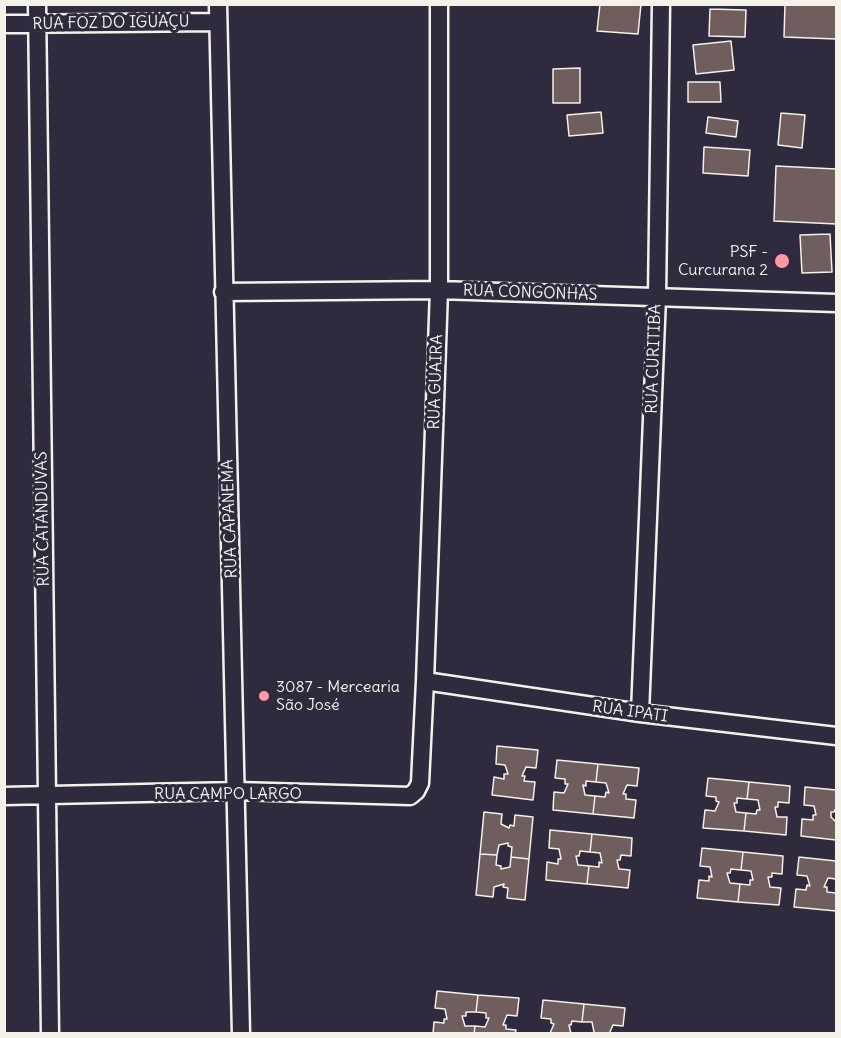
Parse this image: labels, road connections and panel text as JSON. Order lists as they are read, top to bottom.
{
  "streets": {
    "street": [
      "RUA FOZ DO IGUAÇU",
      "RUA CONGONHAS",
      "RUA CURITIBA",
      "RUA GUAIRA",
      "RUA CATANDUVAS",
      "RUA CAPANEMA",
      "RUA IPATI",
      "RUA CAMPO LARGO"
    ]
  },
  "crossings": [
    ["RUA FOZ DO IGUAÇU", "RUA CATANDUVAS"],
    ["RUA FOZ DO IGUAÇU", "RUA CAPANEMA"],
    ["RUA CONGONHAS", "RUA CURITIBA"],
    ["RUA CONGONHAS", "RUA GUAIRA"],
    ["RUA CONGONHAS", "RUA CAPANEMA"],
    ["RUA CURITIBA", "RUA IPATI"],
    ["RUA GUAIRA", "RUA IPATI"],
    ["RUA GUAIRA", "RUA CAMPO LARGO"],
    ["RUA CATANDUVAS", "RUA CAMPO LARGO"],
    ["RUA CAPANEMA", "RUA CAMPO LARGO"]
  ],
  "places": ["PSF - Curcurana 2", "3087 - Mercearia São José"]
}
